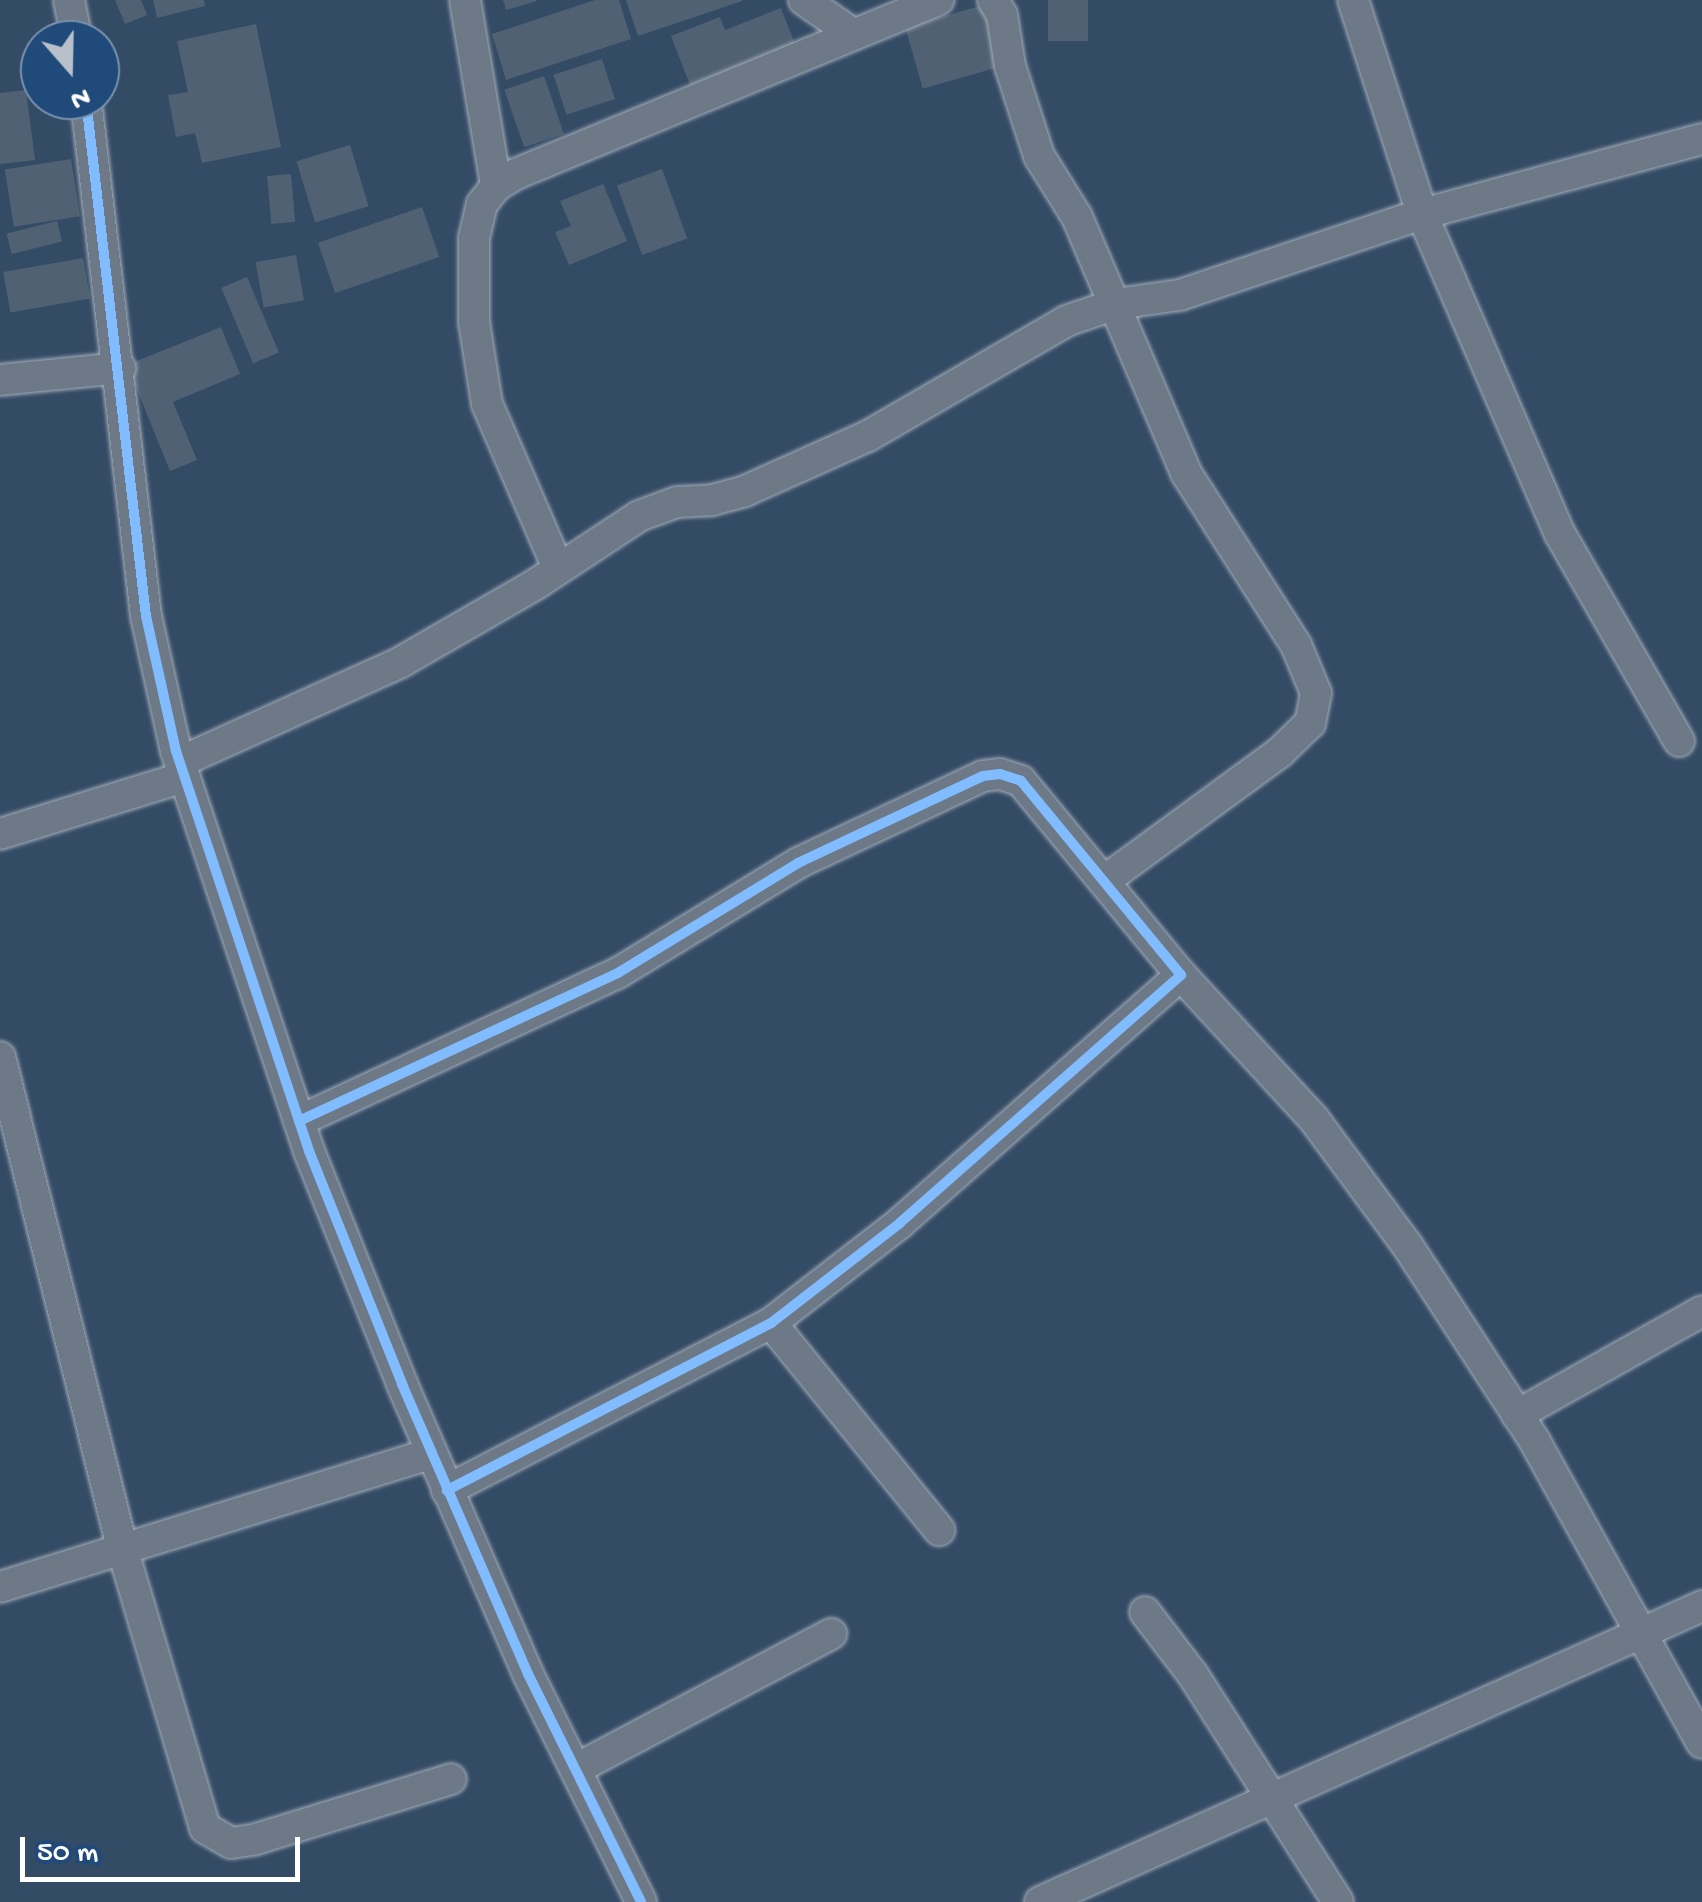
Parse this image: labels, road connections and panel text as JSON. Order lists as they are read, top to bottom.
{
  "scale_bar": "50 m",
  "north": "bottom"
}
